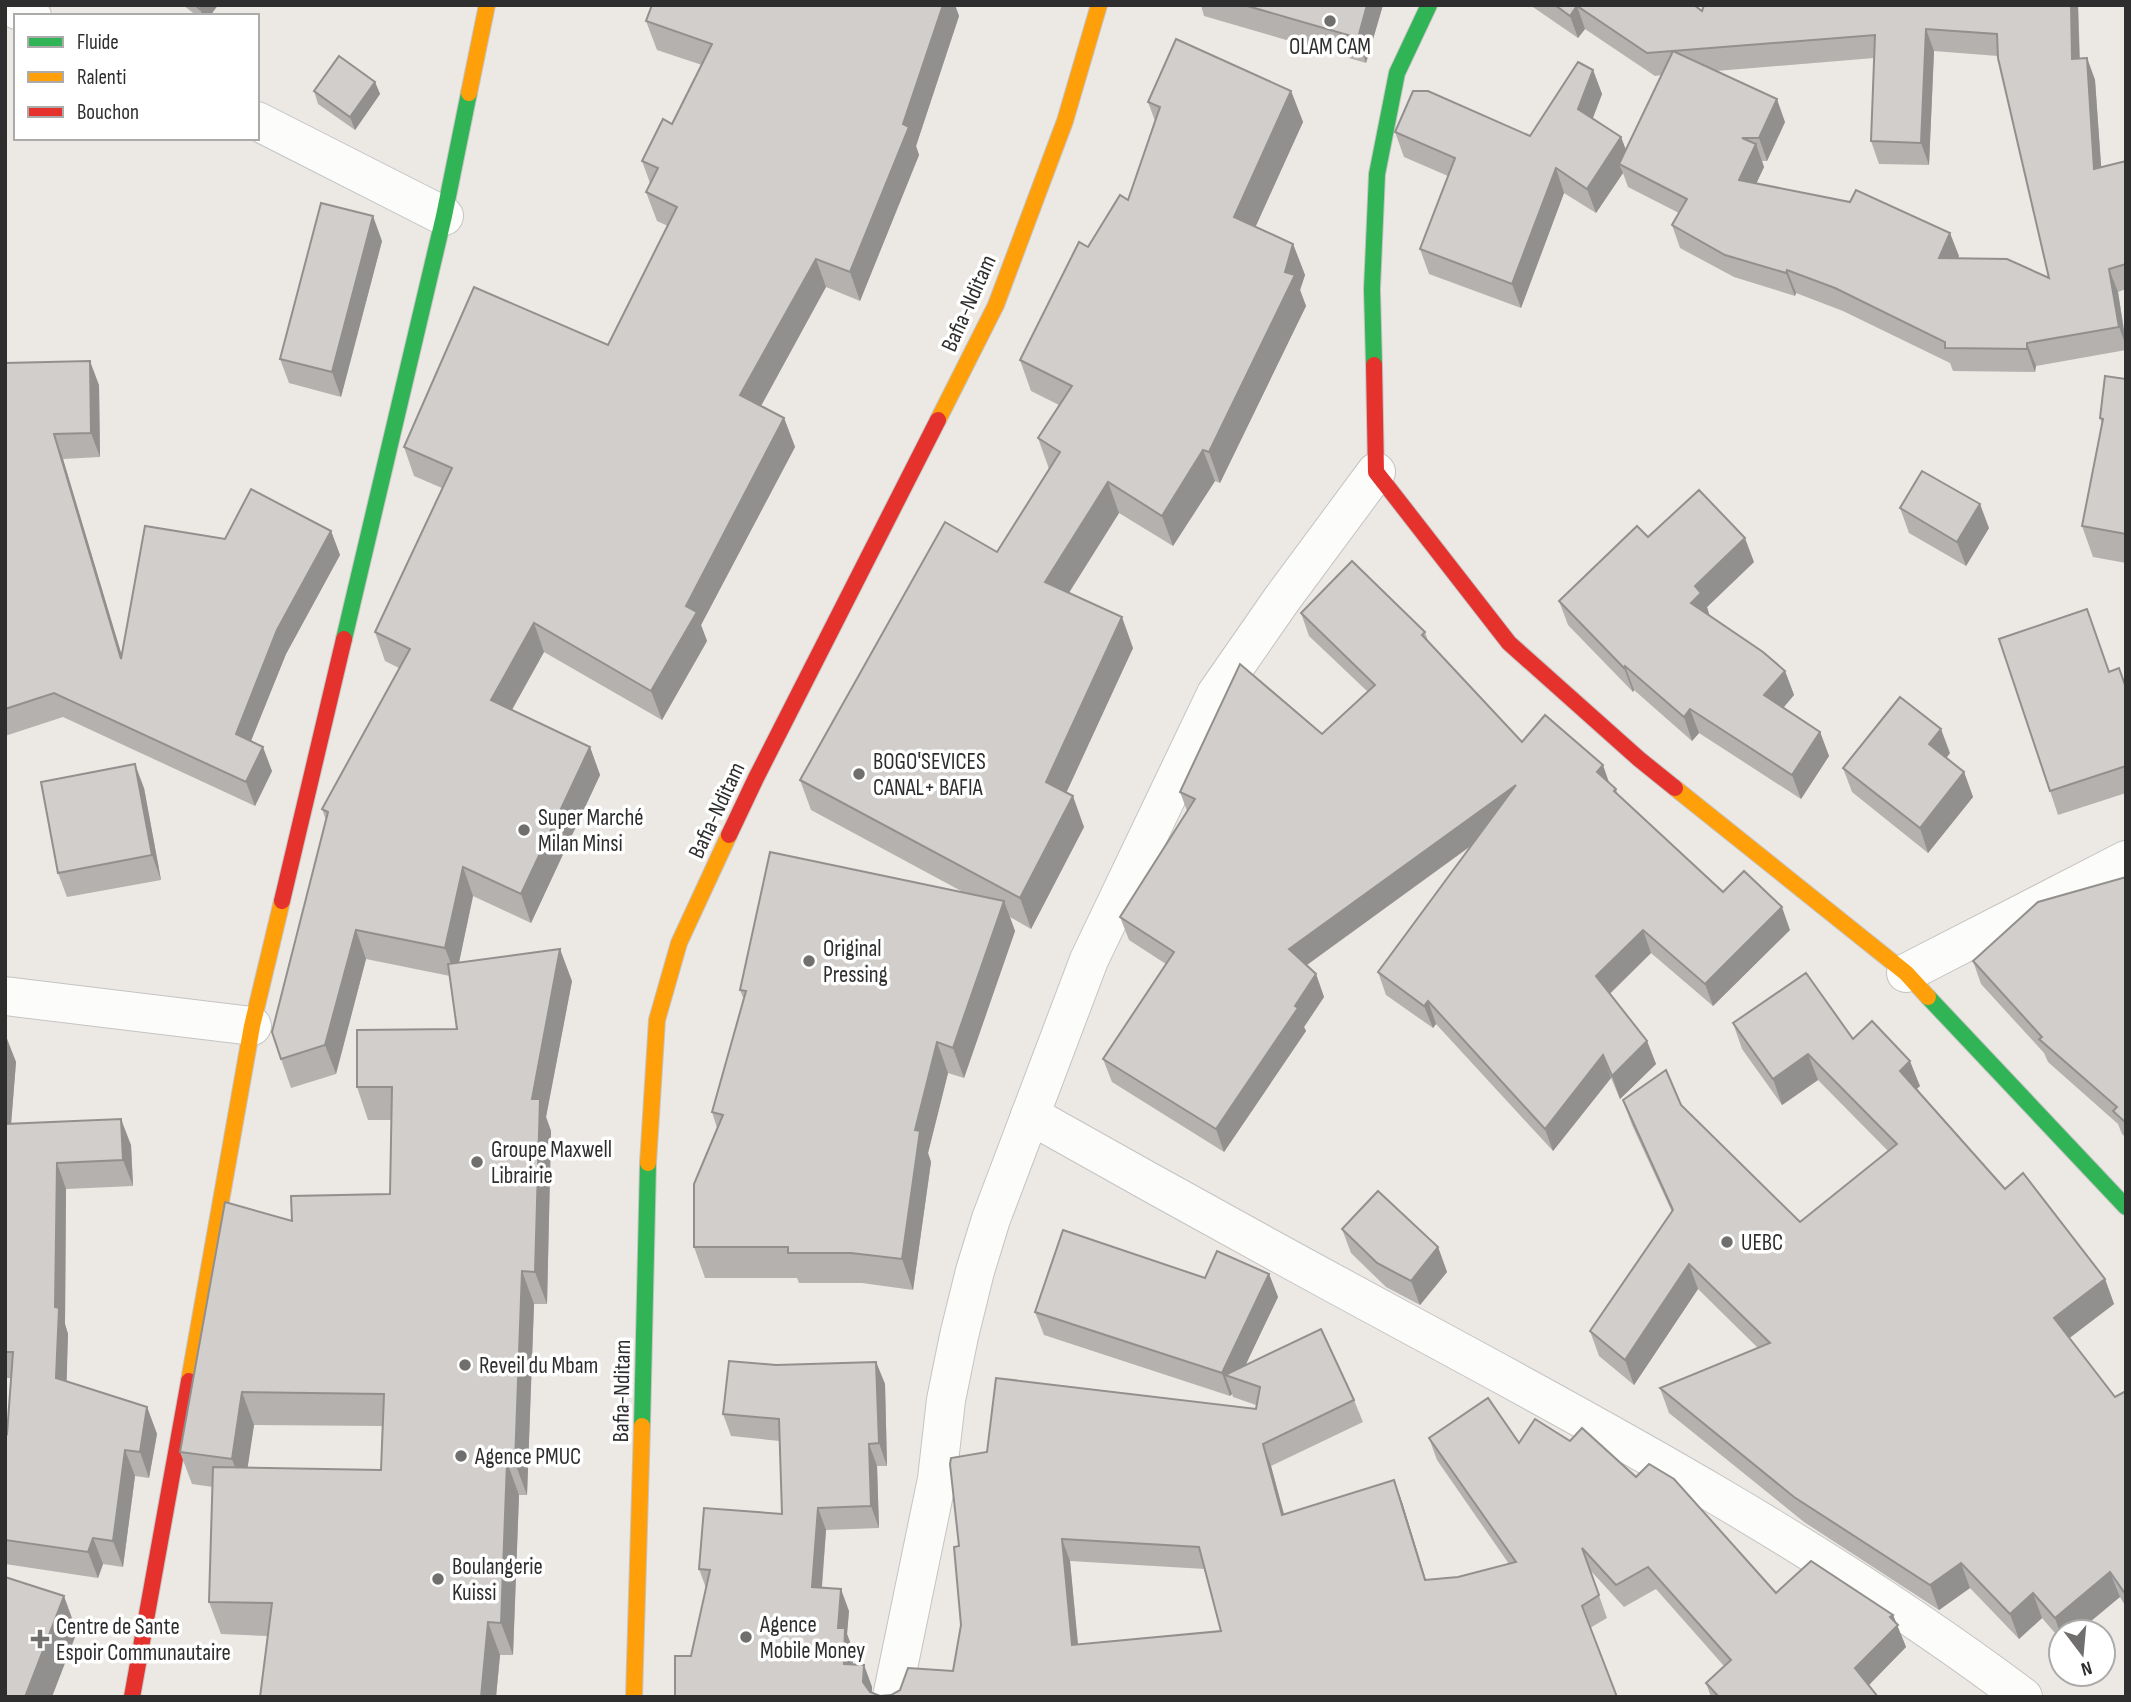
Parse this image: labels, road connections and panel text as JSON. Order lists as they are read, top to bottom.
{
  "streets": {
    "street": ["Bafia-Nditam"]
  },
  "places": {
    "other": [
      "OLAM CAM",
      "BOGO'SEVICES CANAL+ BAFIA",
      "Super Marché Milan Minsi",
      "Original Pressing",
      "Groupe Maxwell Librairie",
      "UEBC",
      "Reveil du Mbam",
      "Agence PMUC",
      "Boulangerie Kuissi",
      "Agence Mobile Money"
    ],
    "health": ["Centre de Sante Espoir Communautaire"]
  },
  "legend": ["Fluide", "Ralenti", "Bouchon"],
  "north": "bottom"
}
